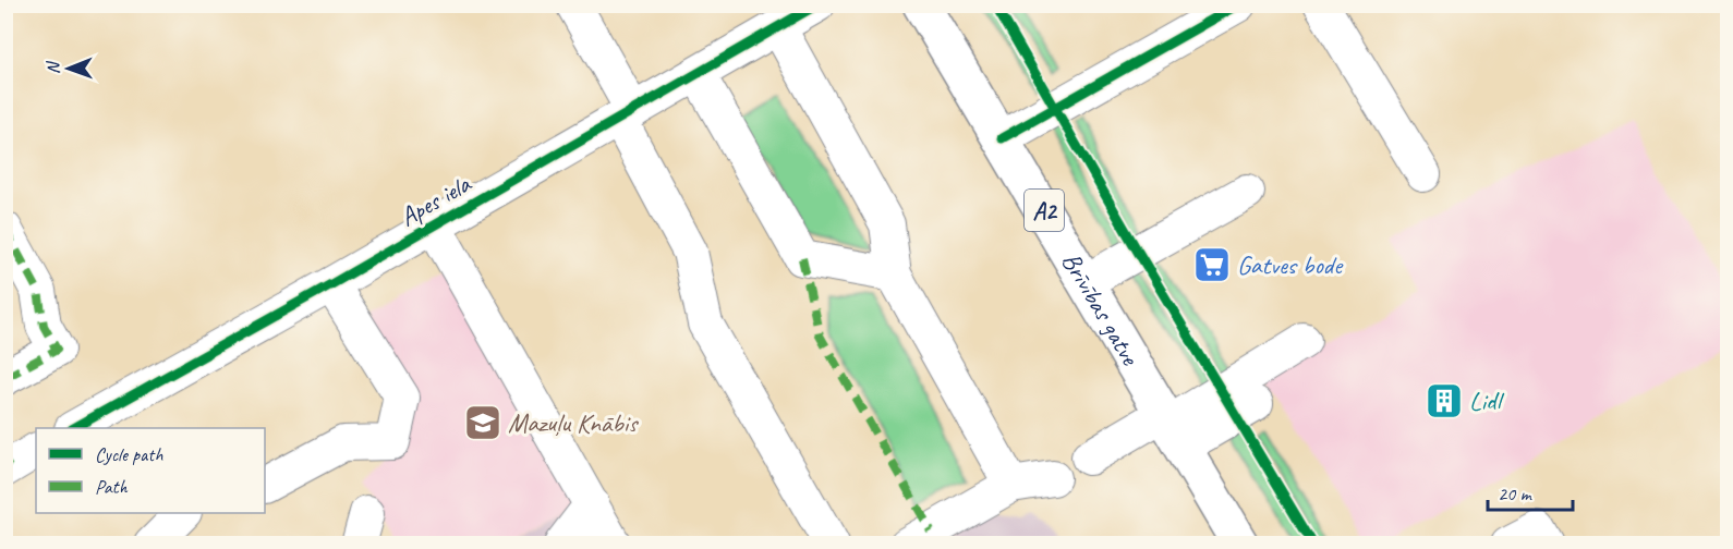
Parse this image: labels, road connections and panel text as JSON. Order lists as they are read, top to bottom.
{
  "streets": {
    "highway": ["A2", "Brīvības gatve"],
    "street": ["Apes iela"]
  },
  "places": {
    "supermarket": ["Gatves bode"],
    "building": ["Lidl"],
    "school or university": ["Mazuļu Knābis"]
  },
  "legend": ["Cycle path", "Path"],
  "scale_bar": "20 m",
  "north": "left"
}
